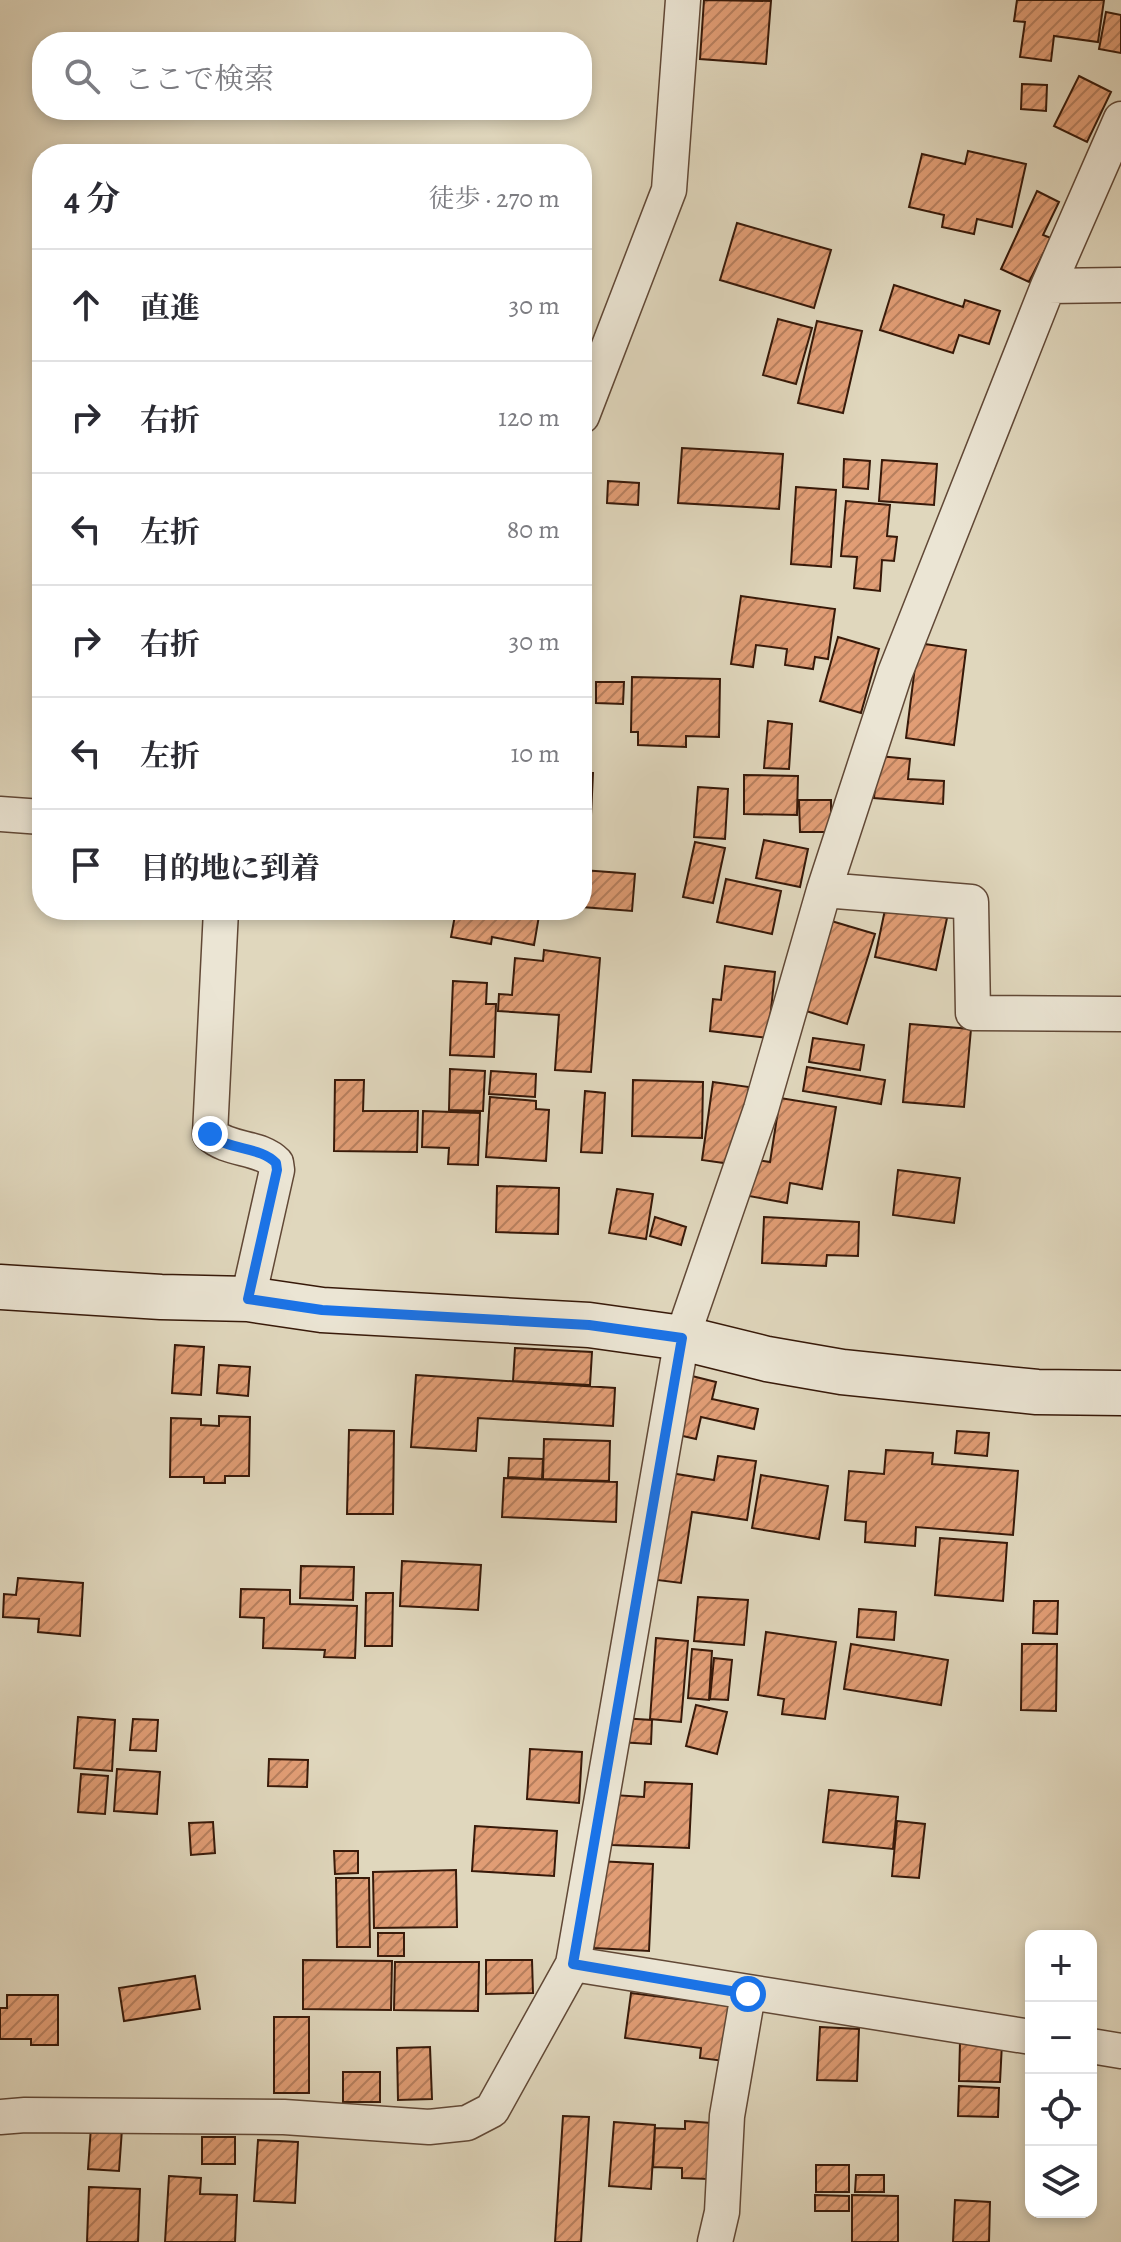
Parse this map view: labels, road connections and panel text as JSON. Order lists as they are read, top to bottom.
{
  "page": {
    "search": "ここで検索",
    "heading": ["4 分", "徒歩 · 270 m"],
    "list": [
      ["直進", "30 m"],
      ["右折", "120 m"],
      ["左折", "80 m"],
      ["右折", "30 m"],
      ["左折", "10 m"],
      "目的地に到着"
    ],
    "map_buttons": ["+", "−"]
  }
}
